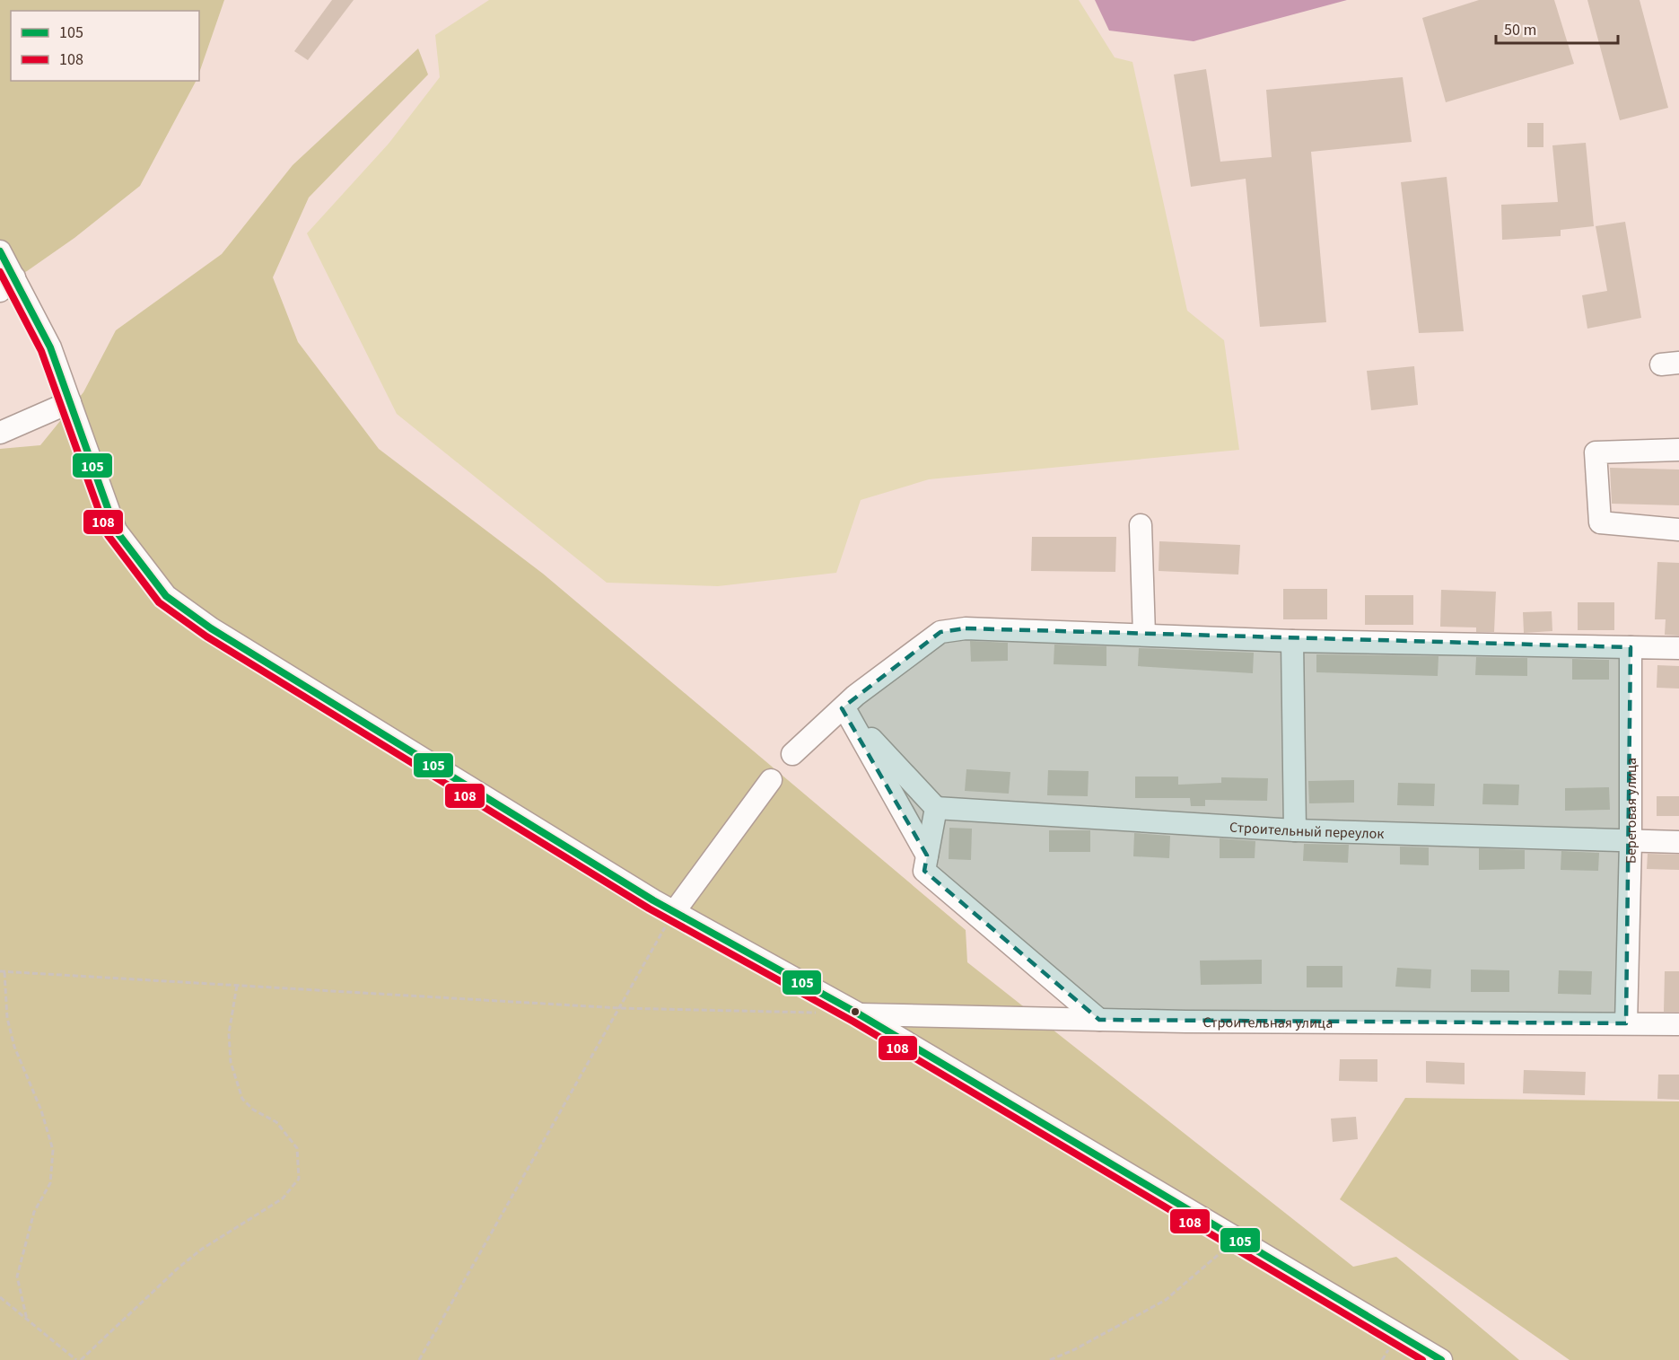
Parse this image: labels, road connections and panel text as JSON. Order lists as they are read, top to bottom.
{
  "streets": {
    "street": ["Береговая улица", "Строительный переулок", "Строительная улица"]
  },
  "crossings": [
    ["Береговая улица", "Строительный переулок"],
    ["Береговая улица", "Строительная улица"]
  ],
  "lines": ["transit line 105", "transit line 108"],
  "legend": ["105", "108"],
  "scale_bar": "50 m"
}
